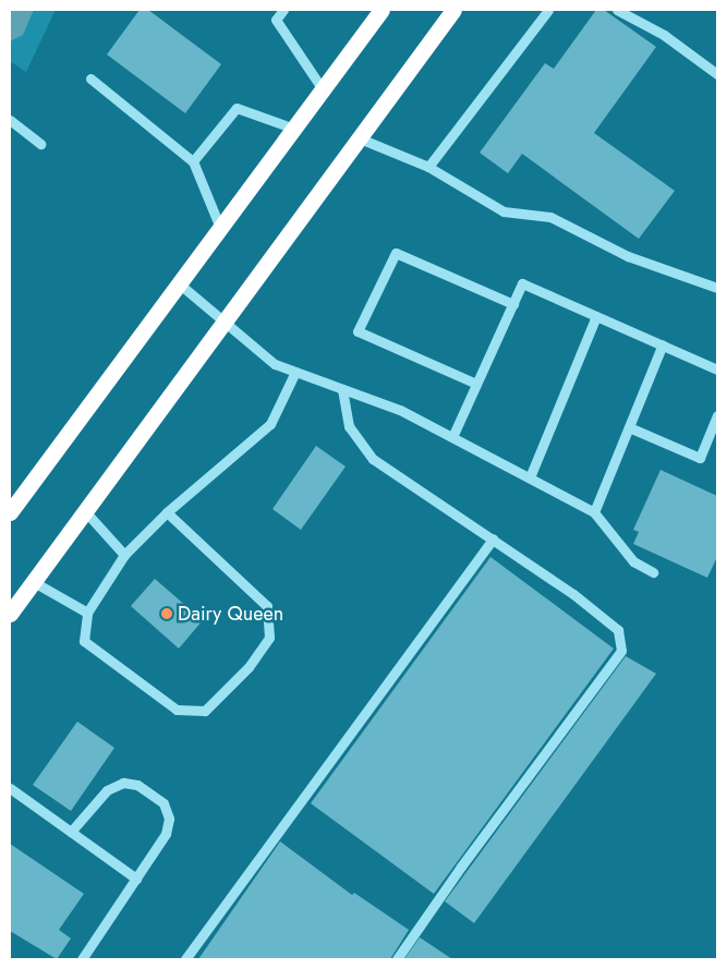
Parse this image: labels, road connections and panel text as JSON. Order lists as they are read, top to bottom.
{
  "places": ["Dairy Queen"]
}
